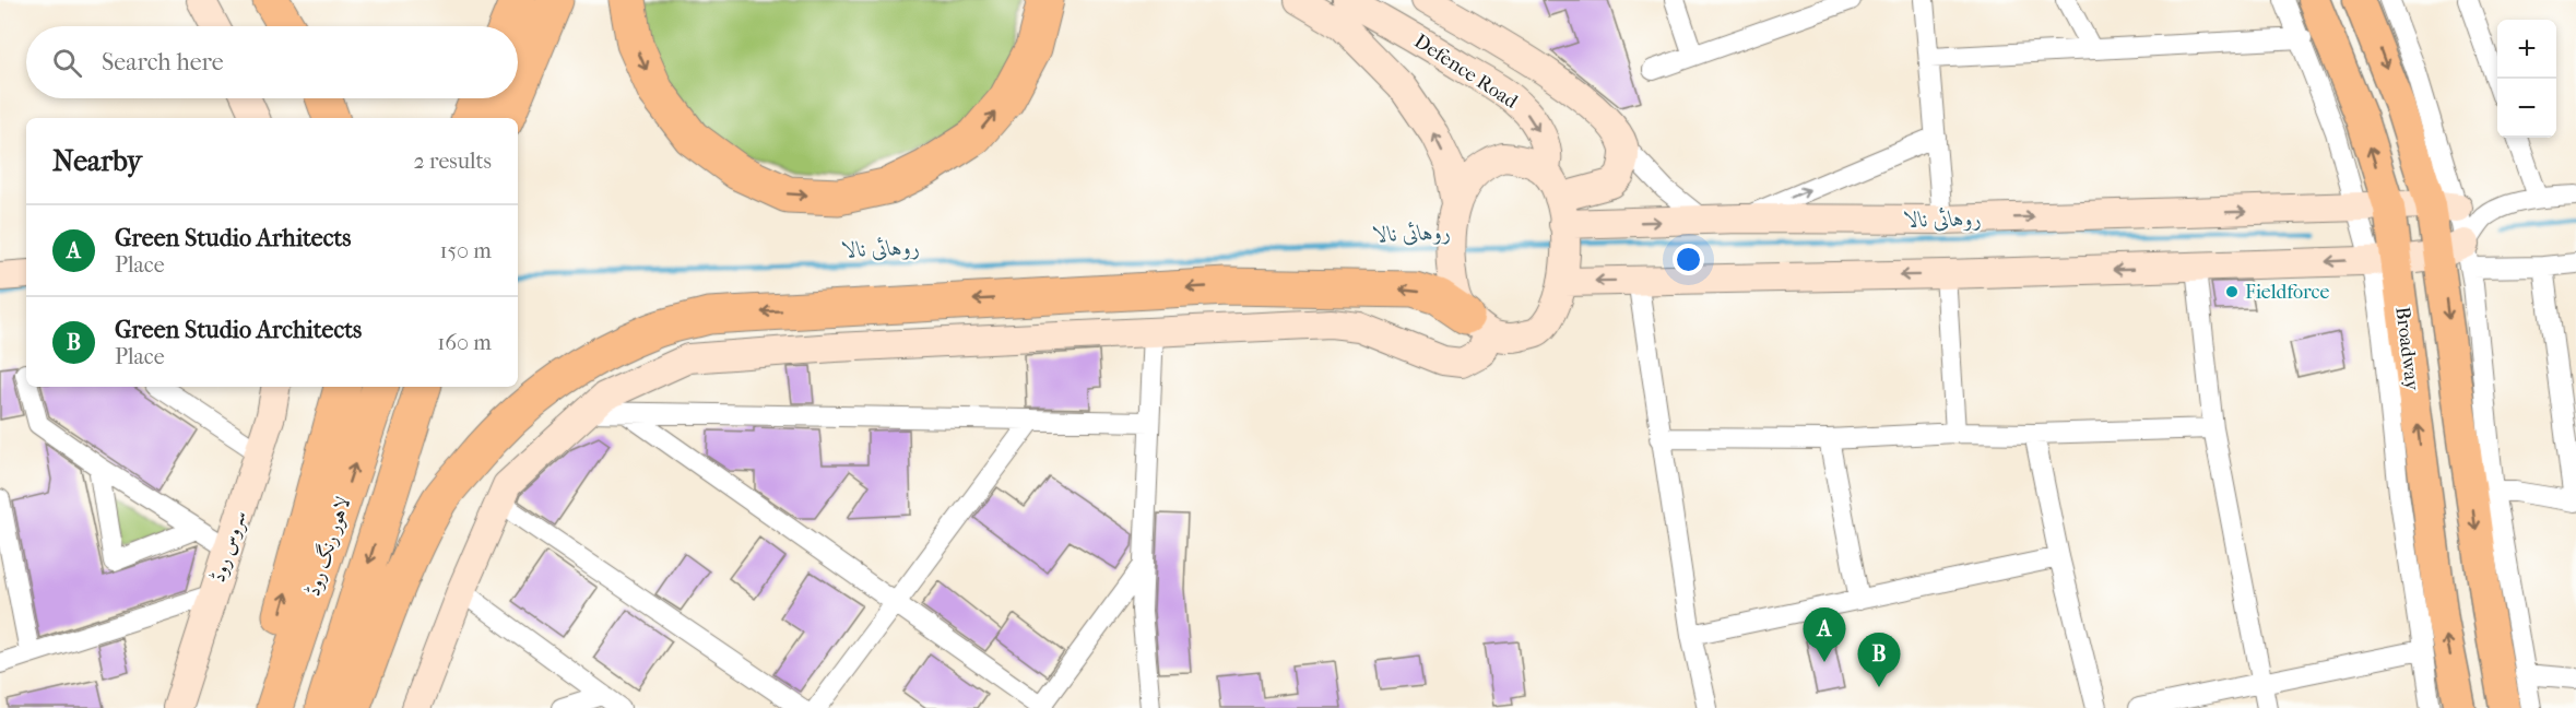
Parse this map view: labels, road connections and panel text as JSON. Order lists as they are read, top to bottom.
{
  "streets": {
    "highway": ["لاہور رنگ روڈ"],
    "main road": ["Broadway"],
    "street": ["Defence Road", "سروس روڈ"]
  },
  "water": ["روہائی نالا"],
  "places": ["Fieldforce"],
  "page": {
    "map_buttons": ["+", "−"],
    "search": "Search here",
    "heading": ["Nearby", "2 results"],
    "list": [
      {
        "mark": "A",
        "name": "Green Studio Arhitects",
        "note": "Place",
        "value": "150 m"
      },
      {
        "mark": "B",
        "name": "Green Studio Architects",
        "note": "Place",
        "value": "160 m"
      }
    ],
    "pins": ["A", "B"]
  }
}
